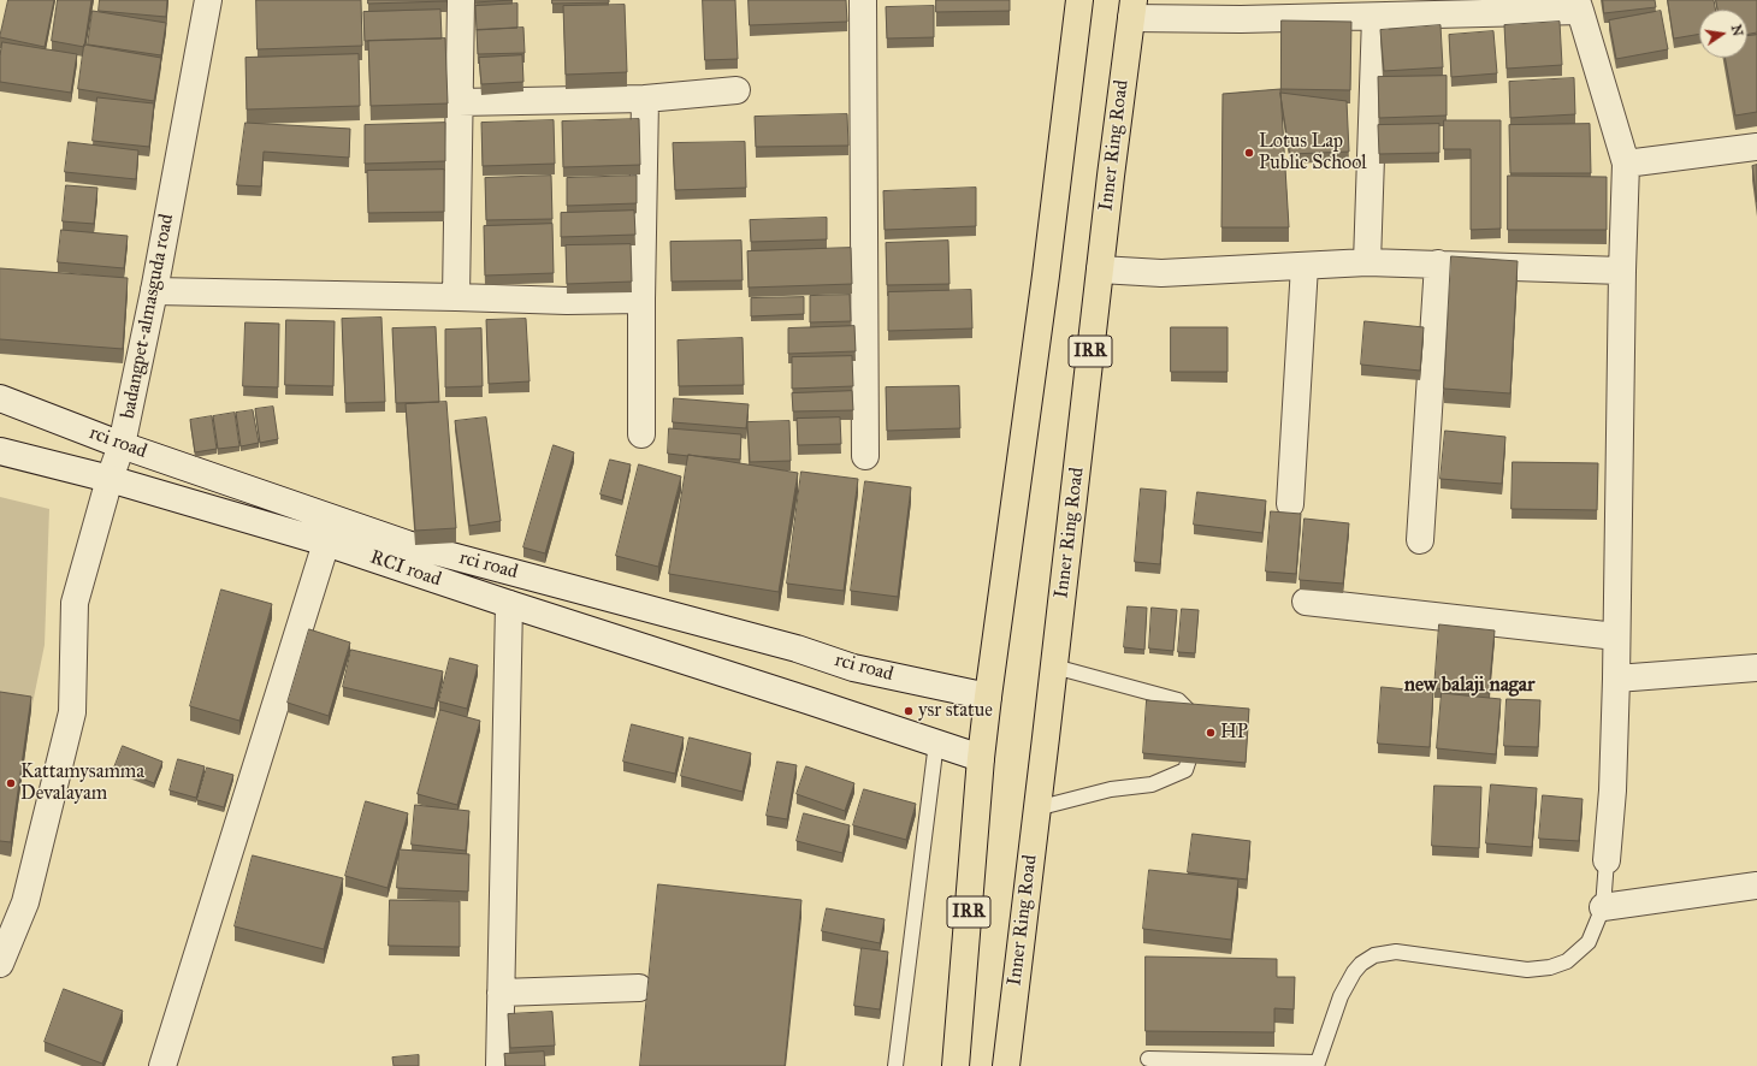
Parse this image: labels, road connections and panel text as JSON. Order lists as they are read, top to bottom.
{
  "streets": {
    "highway": ["Inner Ring Road", "IRR"],
    "street": ["badangpet-almasguda road", "rci road", "RCI road"]
  },
  "crossings": [
    ["badangpet-almasguda road", "rci road"],
    ["badangpet-almasguda road", "RCI road"],
    ["IRR", "rci road"]
  ],
  "districts": ["new balaji nagar"],
  "places": [
    "Lotus Lap Public School",
    "ysr statue",
    "HP",
    "Kattamysamma Devalayam"
  ],
  "north": "right"
}
